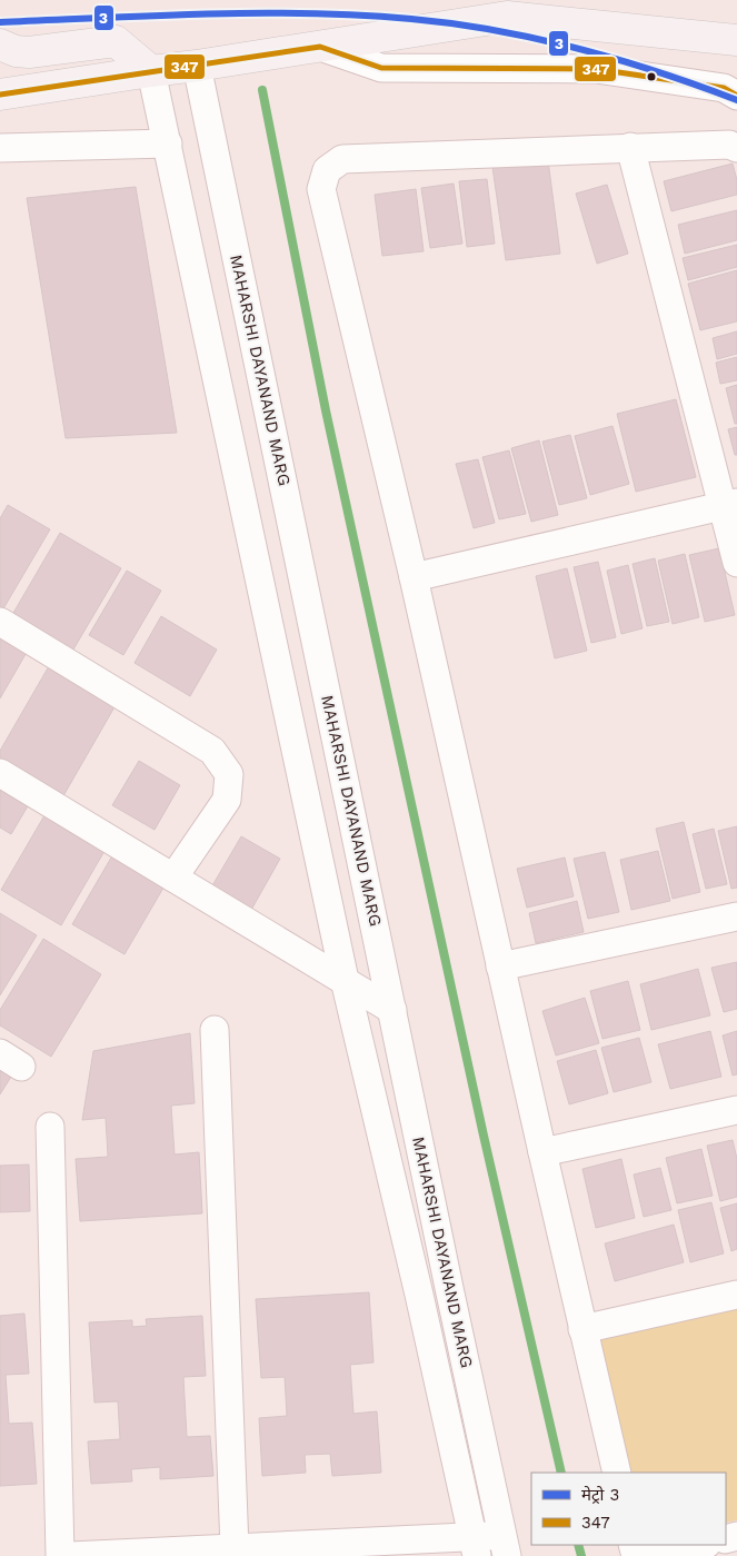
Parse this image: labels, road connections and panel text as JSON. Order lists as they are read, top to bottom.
{
  "streets": {
    "street": ["MAHARSHI DAYANAND MARG"]
  },
  "lines": ["metro line 3", "transit line 347"],
  "legend": ["मेट्रो 3", "347"]
}
